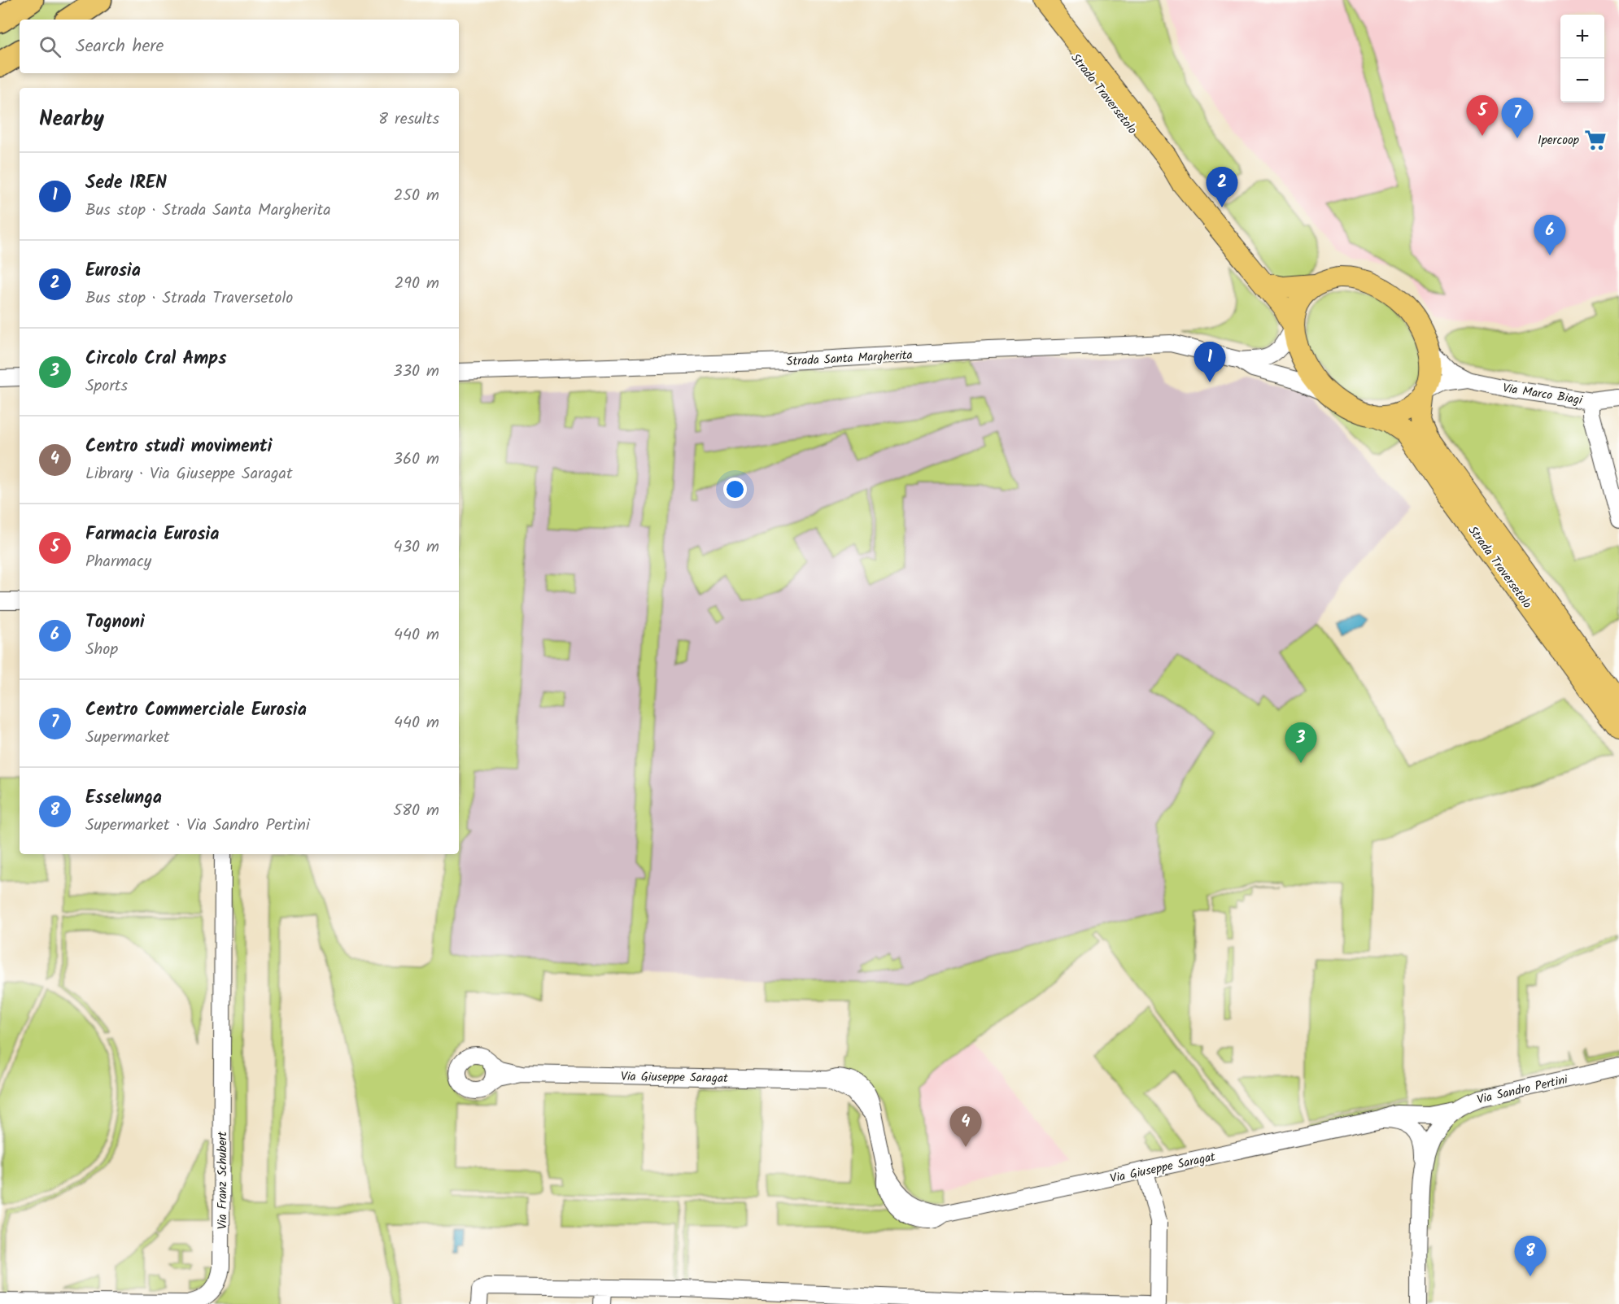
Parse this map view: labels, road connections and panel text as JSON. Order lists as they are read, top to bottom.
{
  "streets": {
    "main road": ["Strada Traversetolo"],
    "street": [
      "Strada Santa Margherita",
      "Via Marco Biagi",
      "Via Giuseppe Saragat",
      "Via Sandro Pertini",
      "Via Franz Schubert"
    ]
  },
  "crossings": [
    ["Strada Traversetolo", "Strada Santa Margherita"],
    ["Strada Traversetolo", "Via Marco Biagi"],
    ["Strada Santa Margherita", "Via Marco Biagi"],
    ["Via Giuseppe Saragat", "Via Sandro Pertini"]
  ],
  "places": {
    "supermarket": ["Ipercoop"]
  },
  "page": {
    "map_buttons": ["+", "−"],
    "search": "Search here",
    "heading": ["Nearby", "8 results"],
    "pins": [
      "5",
      "7",
      "2",
      "6",
      "1",
      "3",
      "4",
      "8"
    ],
    "list": [
      {
        "mark": "1",
        "name": "Sede IREN",
        "note": "Bus stop · Strada Santa Margherita",
        "value": "250 m"
      },
      {
        "mark": "2",
        "name": "Eurosia",
        "note": "Bus stop · Strada Traversetolo",
        "value": "290 m"
      },
      {
        "mark": "3",
        "name": "Circolo Cral Amps",
        "note": "Sports",
        "value": "330 m"
      },
      {
        "mark": "4",
        "name": "Centro studi movimenti",
        "note": "Library · Via Giuseppe Saragat",
        "value": "360 m"
      },
      {
        "mark": "5",
        "name": "Farmacia Eurosia",
        "note": "Pharmacy",
        "value": "430 m"
      },
      {
        "mark": "6",
        "name": "Tognoni",
        "note": "Shop",
        "value": "440 m"
      },
      {
        "mark": "7",
        "name": "Centro Commerciale Eurosia",
        "note": "Supermarket",
        "value": "440 m"
      },
      {
        "mark": "8",
        "name": "Esselunga",
        "note": "Supermarket · Via Sandro Pertini",
        "value": "580 m"
      }
    ]
  }
}
